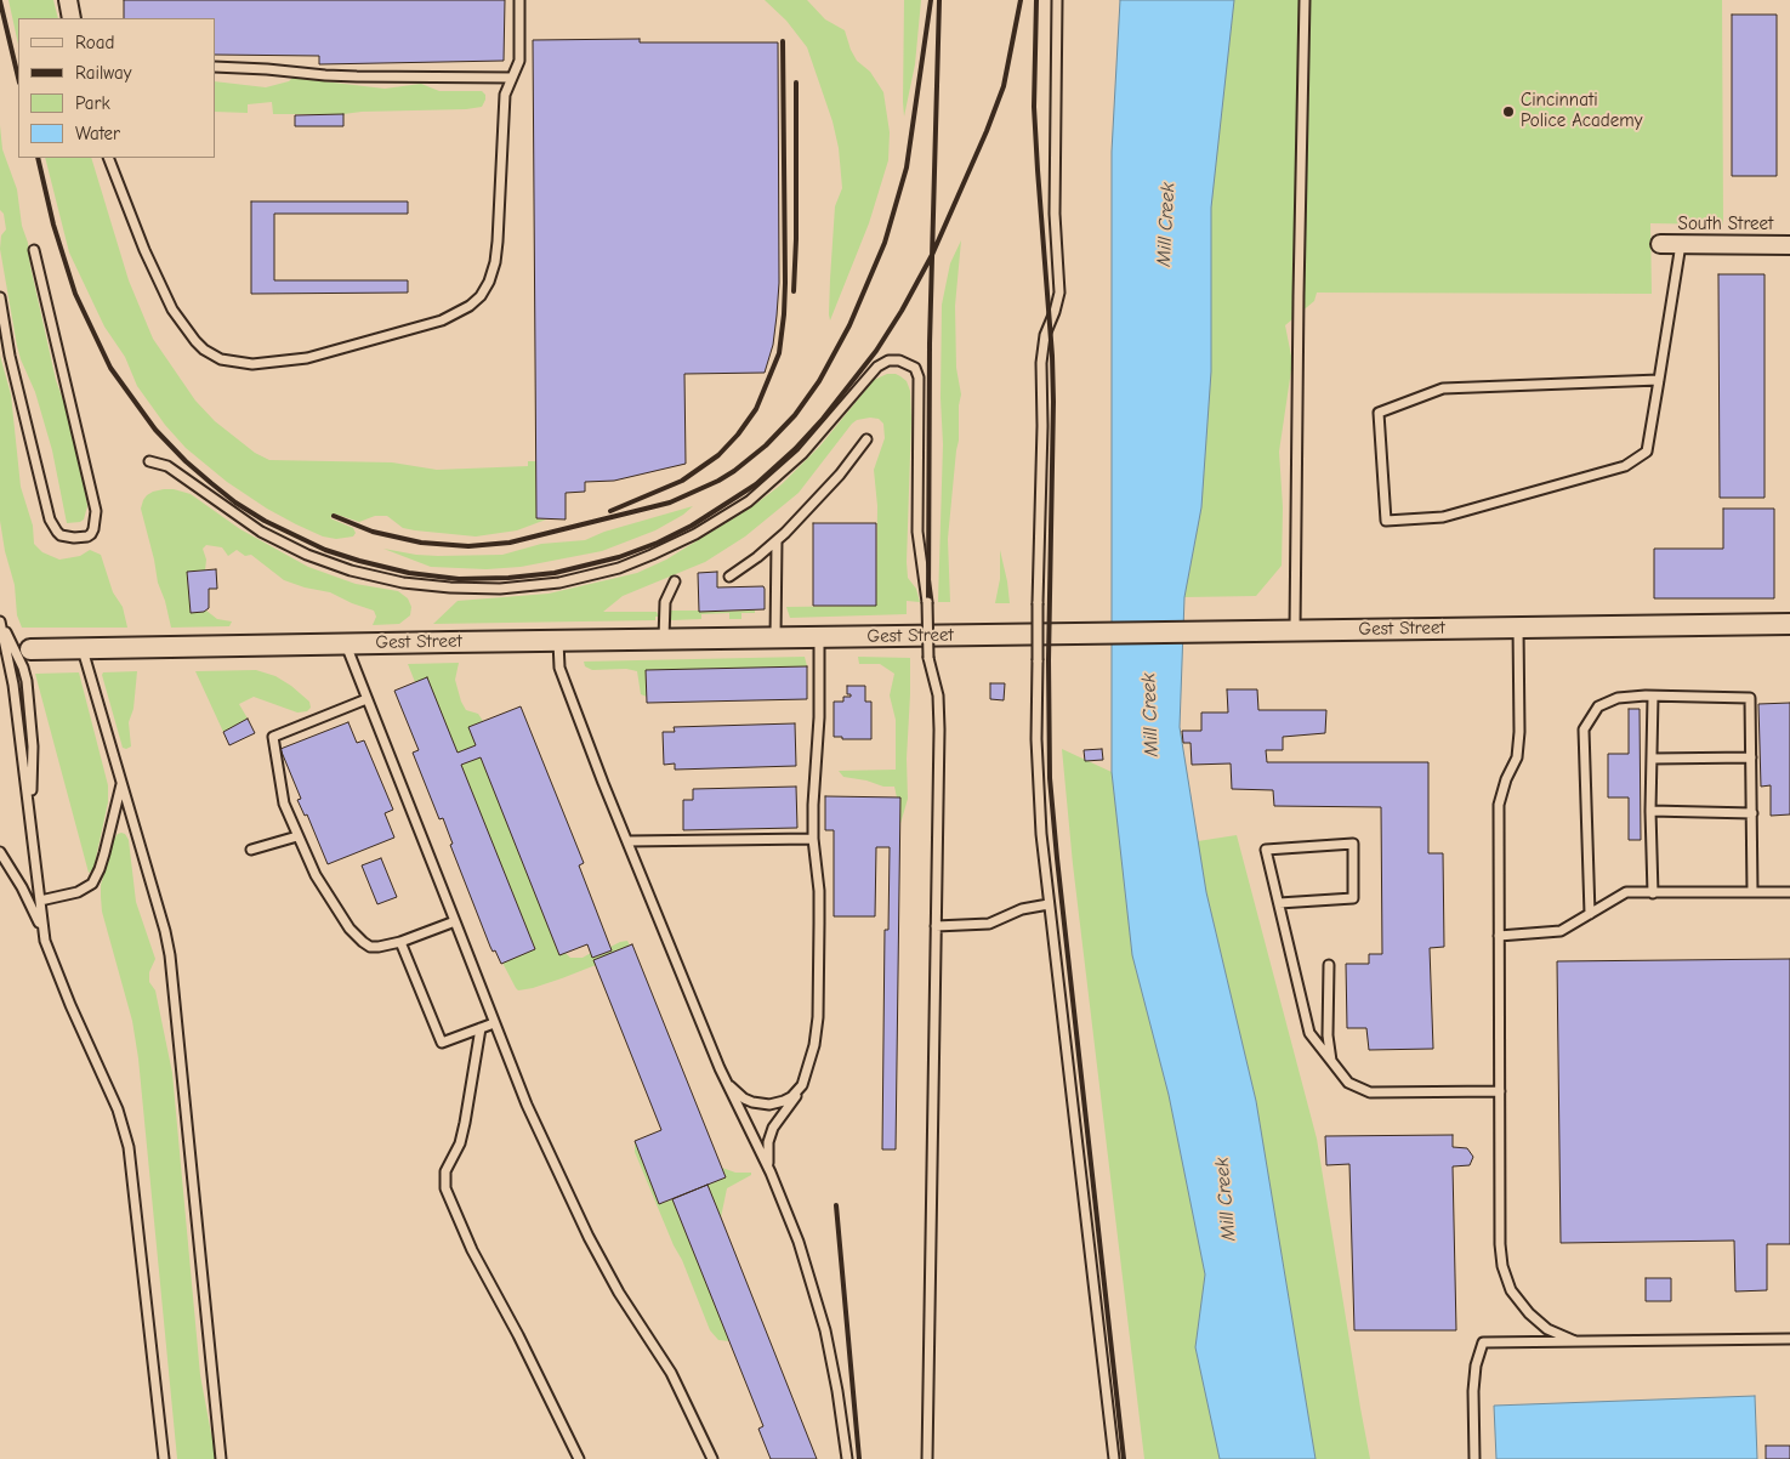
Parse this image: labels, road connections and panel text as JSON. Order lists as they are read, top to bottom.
{
  "streets": {
    "street": ["South Street", "Gest Street"]
  },
  "water": ["Mill Creek"],
  "places": ["Cincinnati Police Academy"],
  "legend": [
    "Road",
    "Railway",
    "Park",
    "Water"
  ]
}
